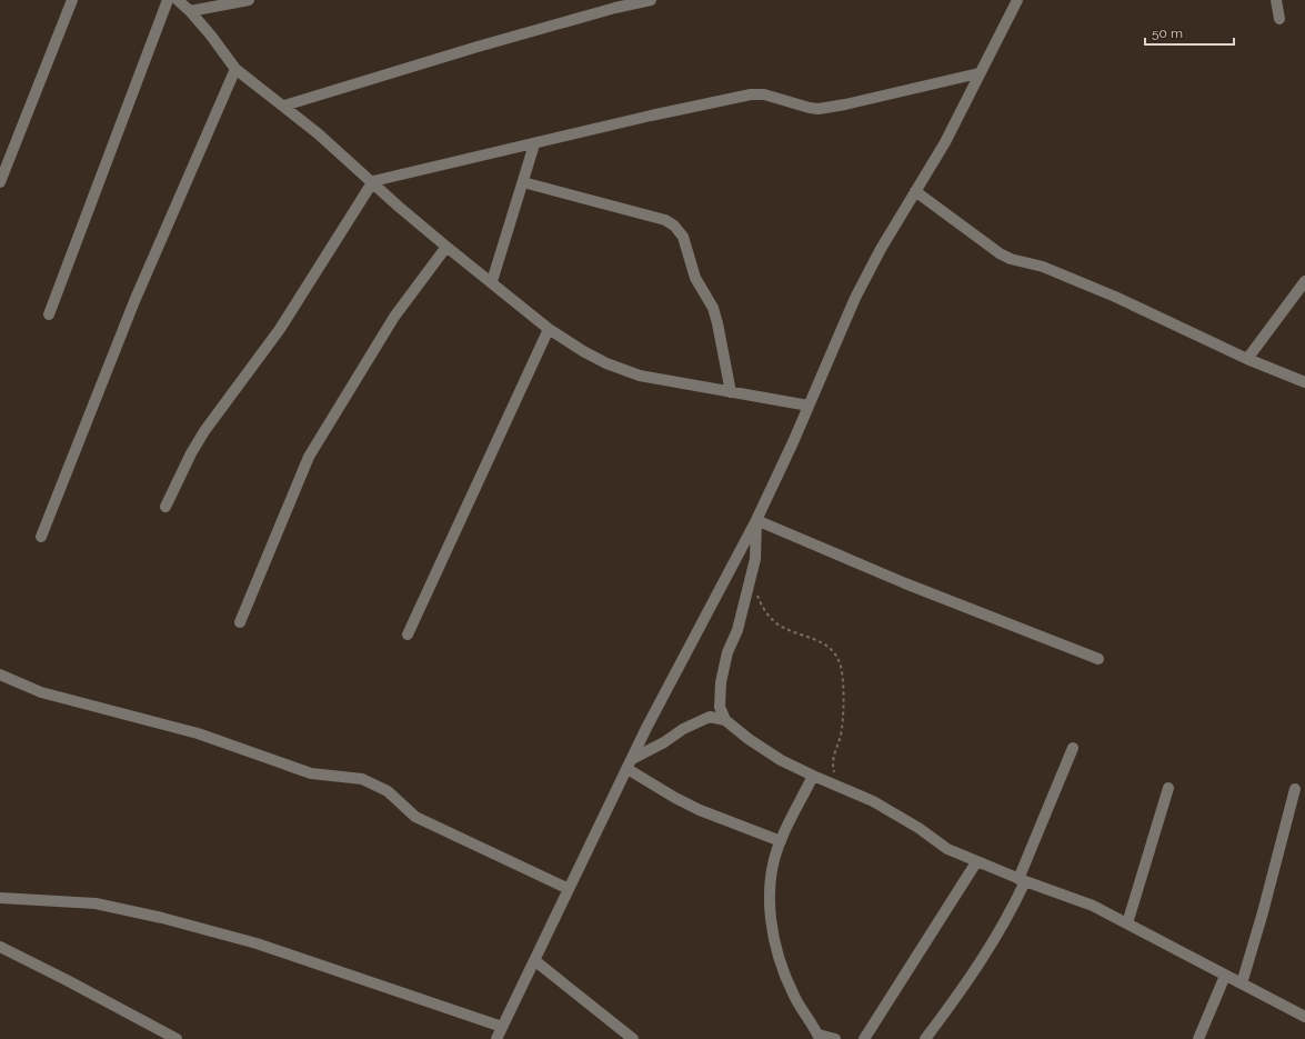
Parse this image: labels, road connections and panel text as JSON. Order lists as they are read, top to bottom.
{
  "scale_bar": "50 m"
}
